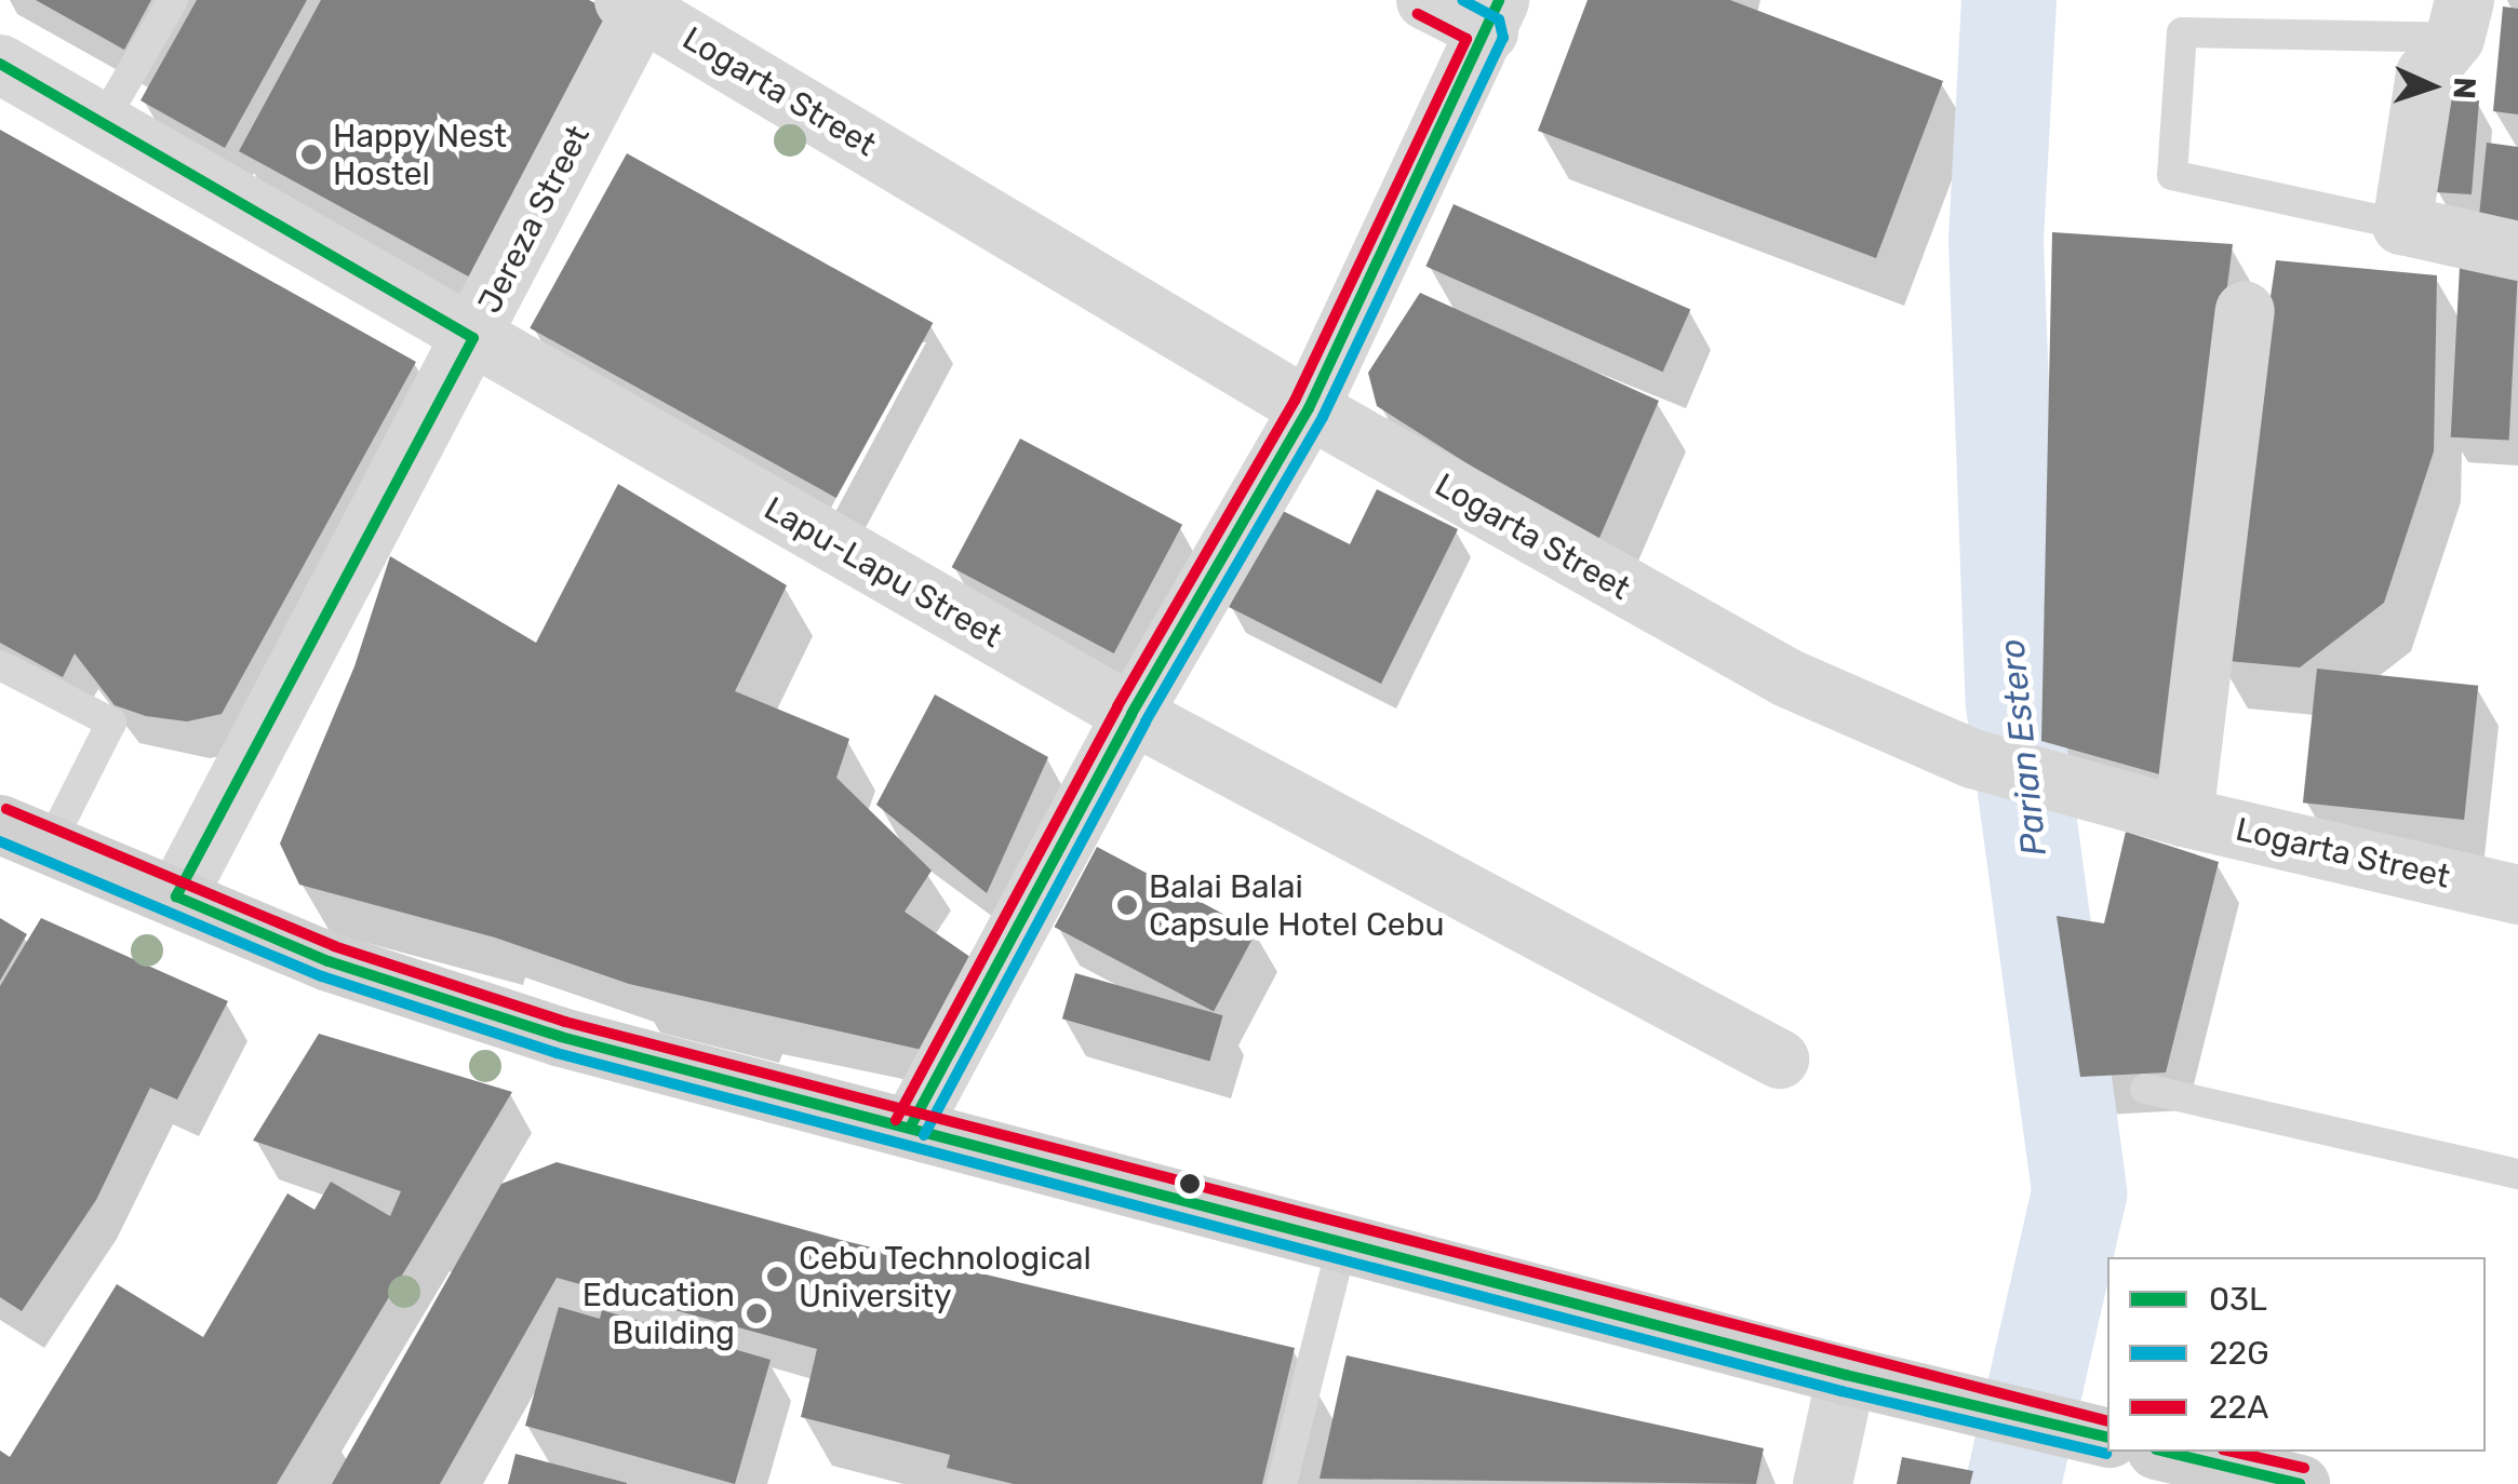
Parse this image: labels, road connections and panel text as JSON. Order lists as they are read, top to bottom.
{
  "streets": {
    "street": ["Logarta Street", "Jereza Street", "Lapu-Lapu Street"]
  },
  "crossings": [
    ["Logarta Street", "Jereza Street"],
    ["Jereza Street", "Lapu-Lapu Street"]
  ],
  "water": ["Parian Estero"],
  "places": [
    "Happy Nest Hostel",
    "Balai Balai Capsule Hotel Cebu",
    "Cebu Technological University",
    "Education Building"
  ],
  "lines": ["transit line 03L", "transit line 22G", "transit line 22A"],
  "legend": ["03L", "22G", "22A"],
  "north": "right"
}
